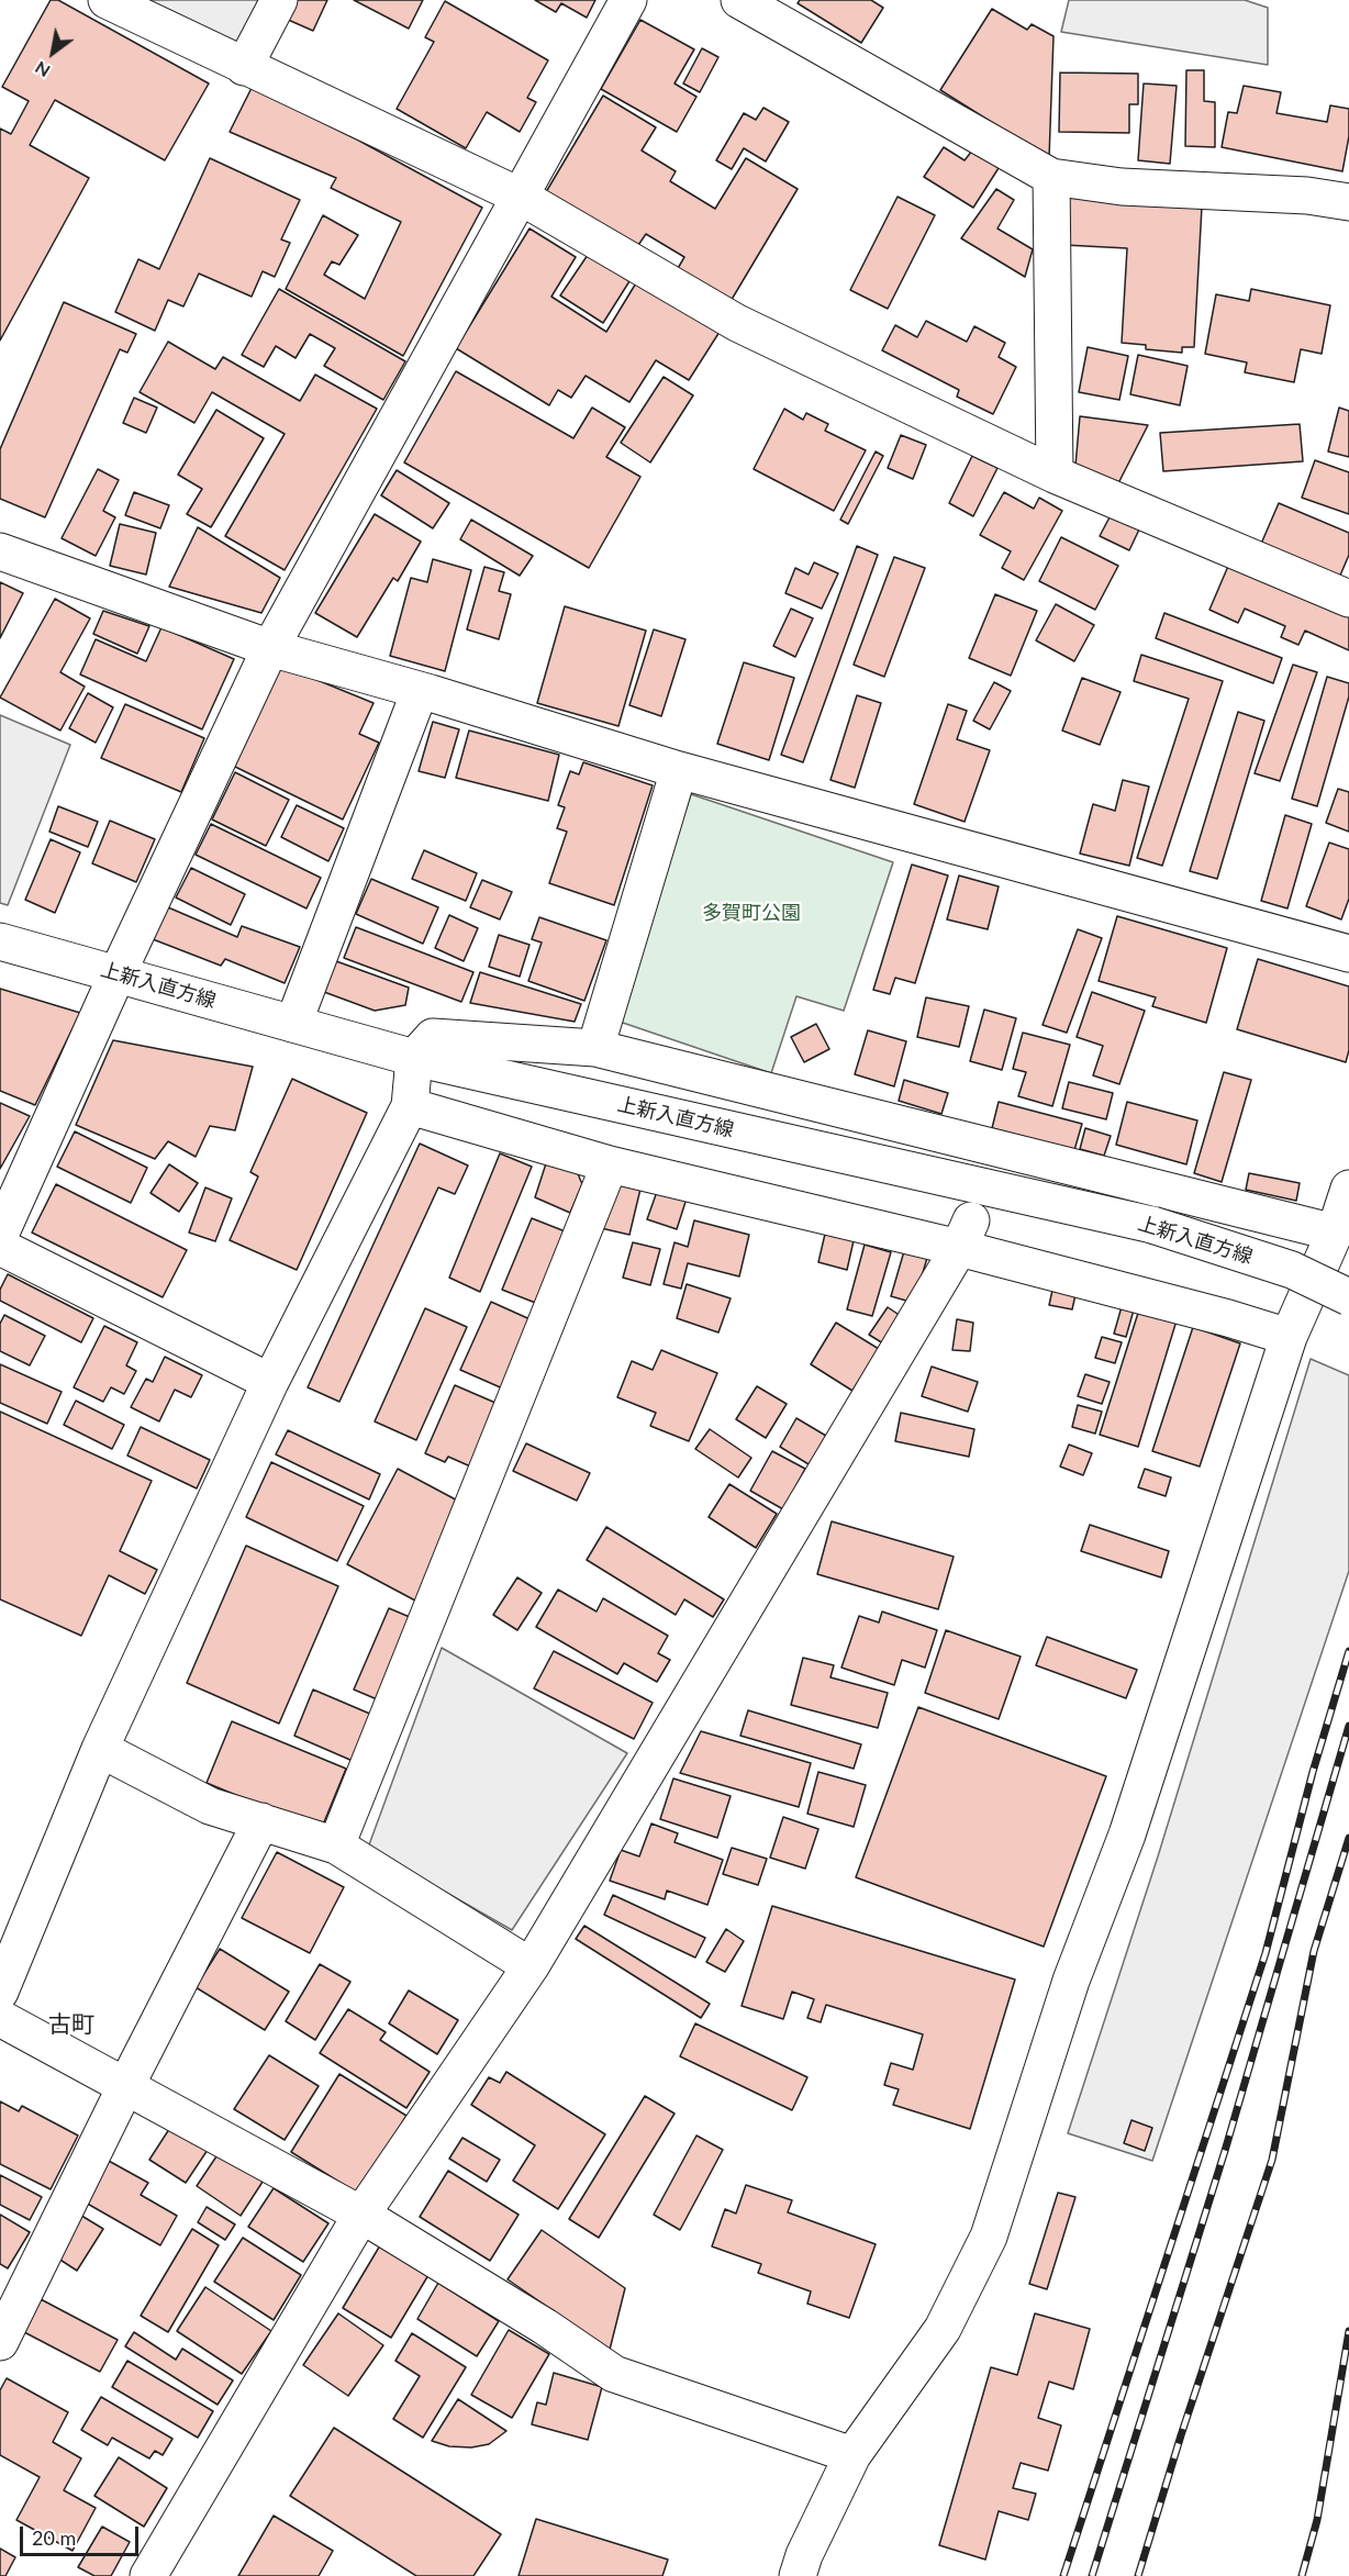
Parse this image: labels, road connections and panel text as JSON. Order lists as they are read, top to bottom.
{
  "streets": {
    "street": ["上新入直方線"]
  },
  "districts": ["古町"],
  "parks": ["多賀町公園"],
  "scale_bar": "20 m",
  "north": "bottom left"
}
